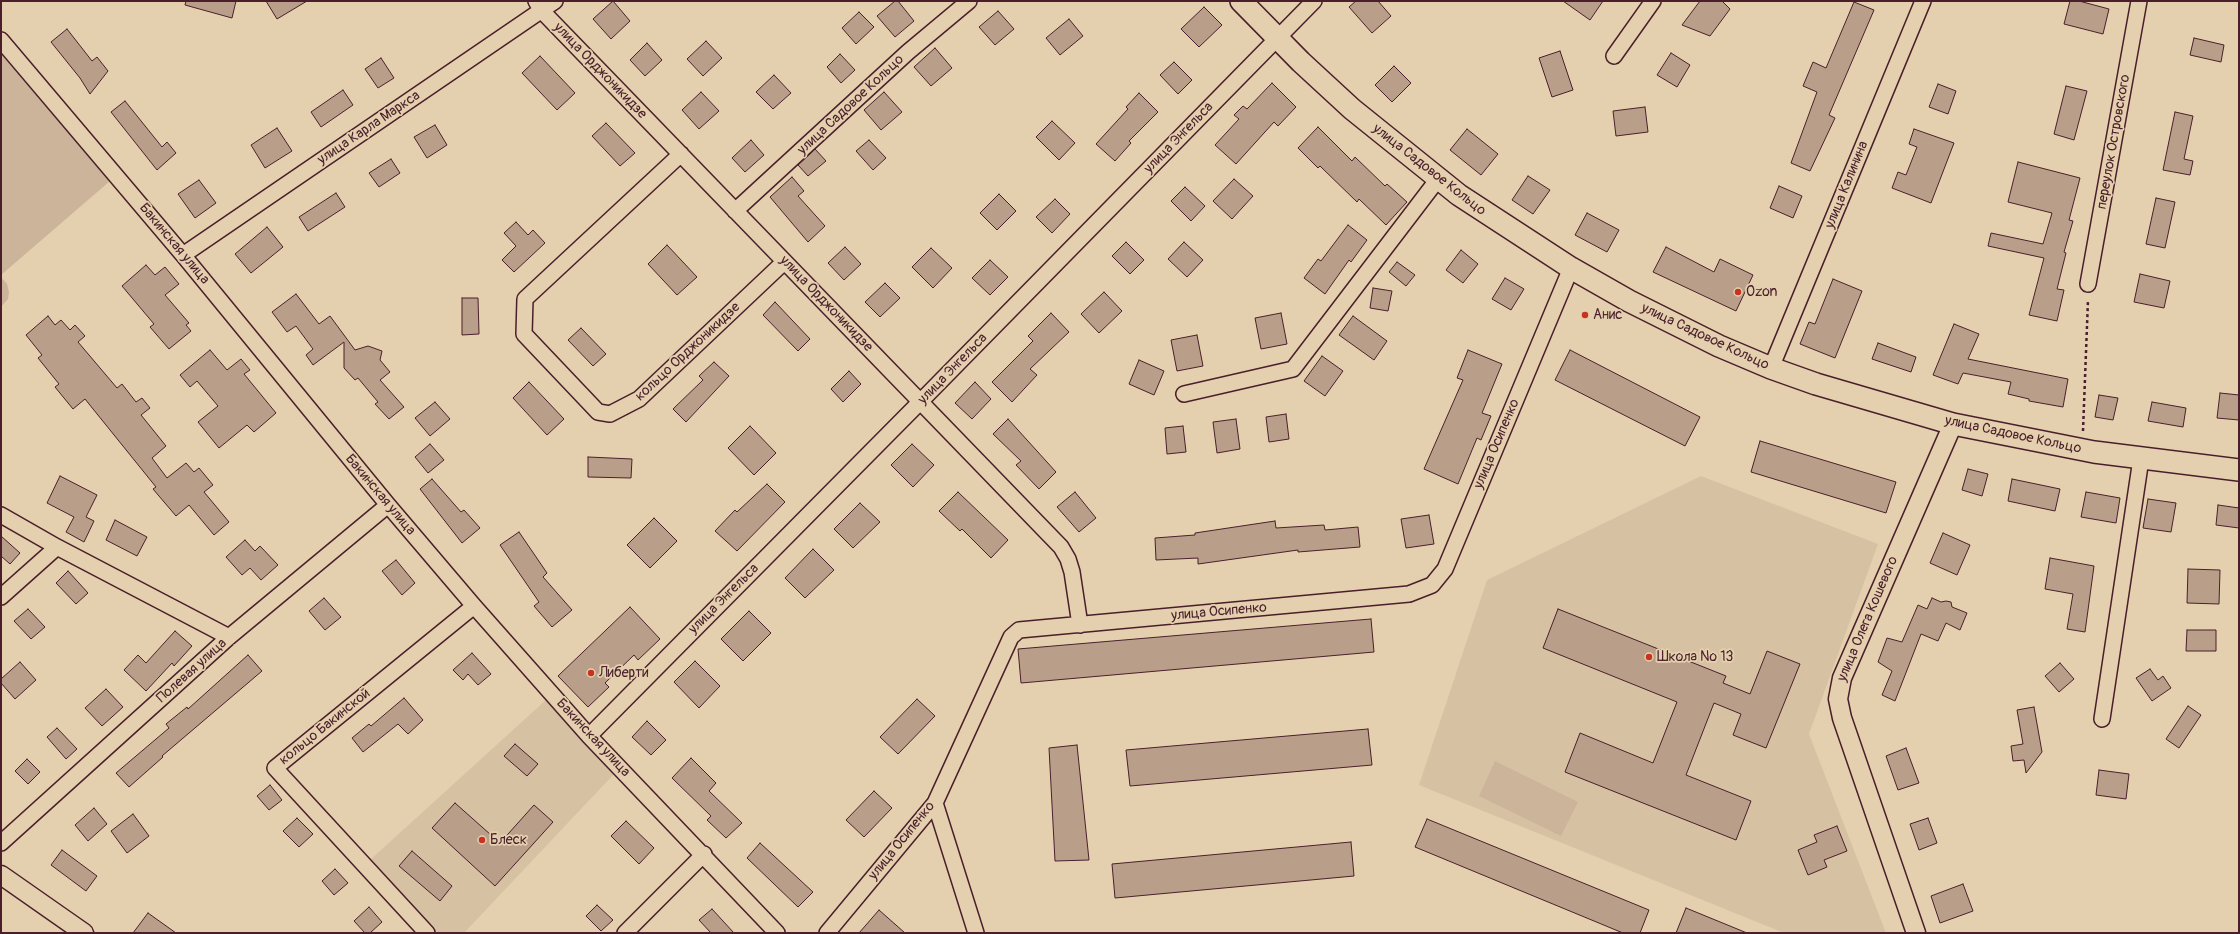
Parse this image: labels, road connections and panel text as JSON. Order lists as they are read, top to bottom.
{
  "streets": {
    "main road": ["улица Садовое Кольцо"],
    "street": [
      "улица Орджоникидзе",
      "улица Карла Маркса",
      "улица Энгельса",
      "переулок Островского",
      "улица Калинина",
      "Бакинская улица",
      "кольцо Орджоникидзе",
      "улица Осипенко",
      "улица Олега Кошевого",
      "Полевая улица",
      "кольцо Бакинской"
    ]
  },
  "crossings": [
    ["улица Орджоникидзе", "улица Садовое Кольцо"],
    ["улица Орджоникидзе", "улица Карла Маркса"],
    ["улица Орджоникидзе", "улица Энгельса"],
    ["улица Орджоникидзе", "кольцо Орджоникидзе"],
    ["улица Орджоникидзе", "улица Осипенко"],
    ["улица Садовое Кольцо", "улица Энгельса"],
    ["улица Садовое Кольцо", "улица Калинина"],
    ["улица Садовое Кольцо", "улица Осипенко"],
    ["улица Садовое Кольцо", "улица Олега Кошевого"],
    ["улица Карла Маркса", "Бакинская улица"],
    ["улица Энгельса", "Бакинская улица"],
    ["Бакинская улица", "Полевая улица"],
    ["Бакинская улица", "кольцо Бакинской"]
  ],
  "places": [
    "Ozon",
    "Анис",
    "Школа № 13",
    "Либерти",
    "Блеск"
  ]
}
